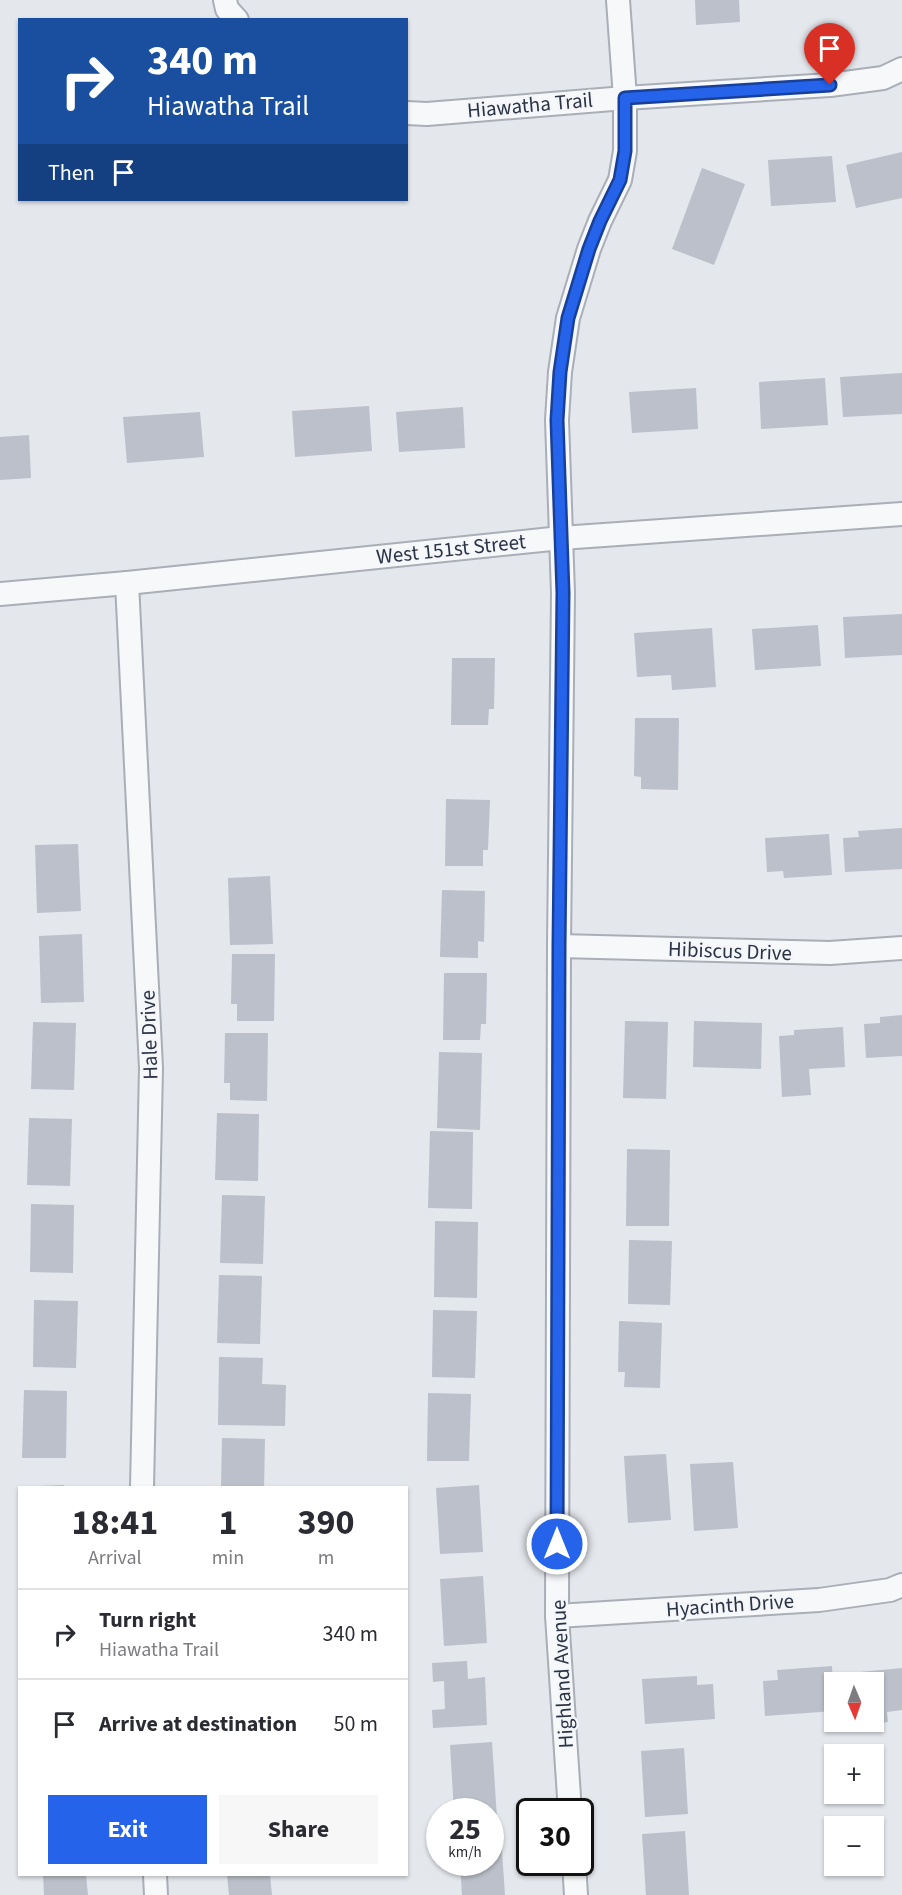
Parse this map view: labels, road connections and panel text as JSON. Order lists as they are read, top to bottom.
{
  "streets": {
    "street": [
      "Hiawatha Trail",
      "West 151st Street",
      "Hibiscus Drive",
      "Hale Drive",
      "Hyacinth Drive",
      "Highland Avenue"
    ]
  },
  "crossings": [
    ["Hiawatha Trail", "Highland Avenue"],
    ["West 151st Street", "Hale Drive"],
    ["West 151st Street", "Highland Avenue"],
    ["Hibiscus Drive", "Highland Avenue"],
    ["Hyacinth Drive", "Highland Avenue"]
  ],
  "north": "bottom",
  "page": {
    "turn": ["340 m", "Hiawatha Trail"],
    "then": "Then",
    "eta": [
      "18:41",
      "Arrival",
      "1",
      "min",
      "390",
      "m"
    ],
    "list": [
      {
        "name": "Turn right",
        "note": "Hiawatha Trail",
        "value": "340 m"
      },
      {
        "name": "Arrive at destination",
        "value": "50 m"
      }
    ],
    "map_buttons": ["+", "−"],
    "buttons": ["Exit", "Share"],
    "speed": "25 km/h",
    "limit": "30"
  }
}
